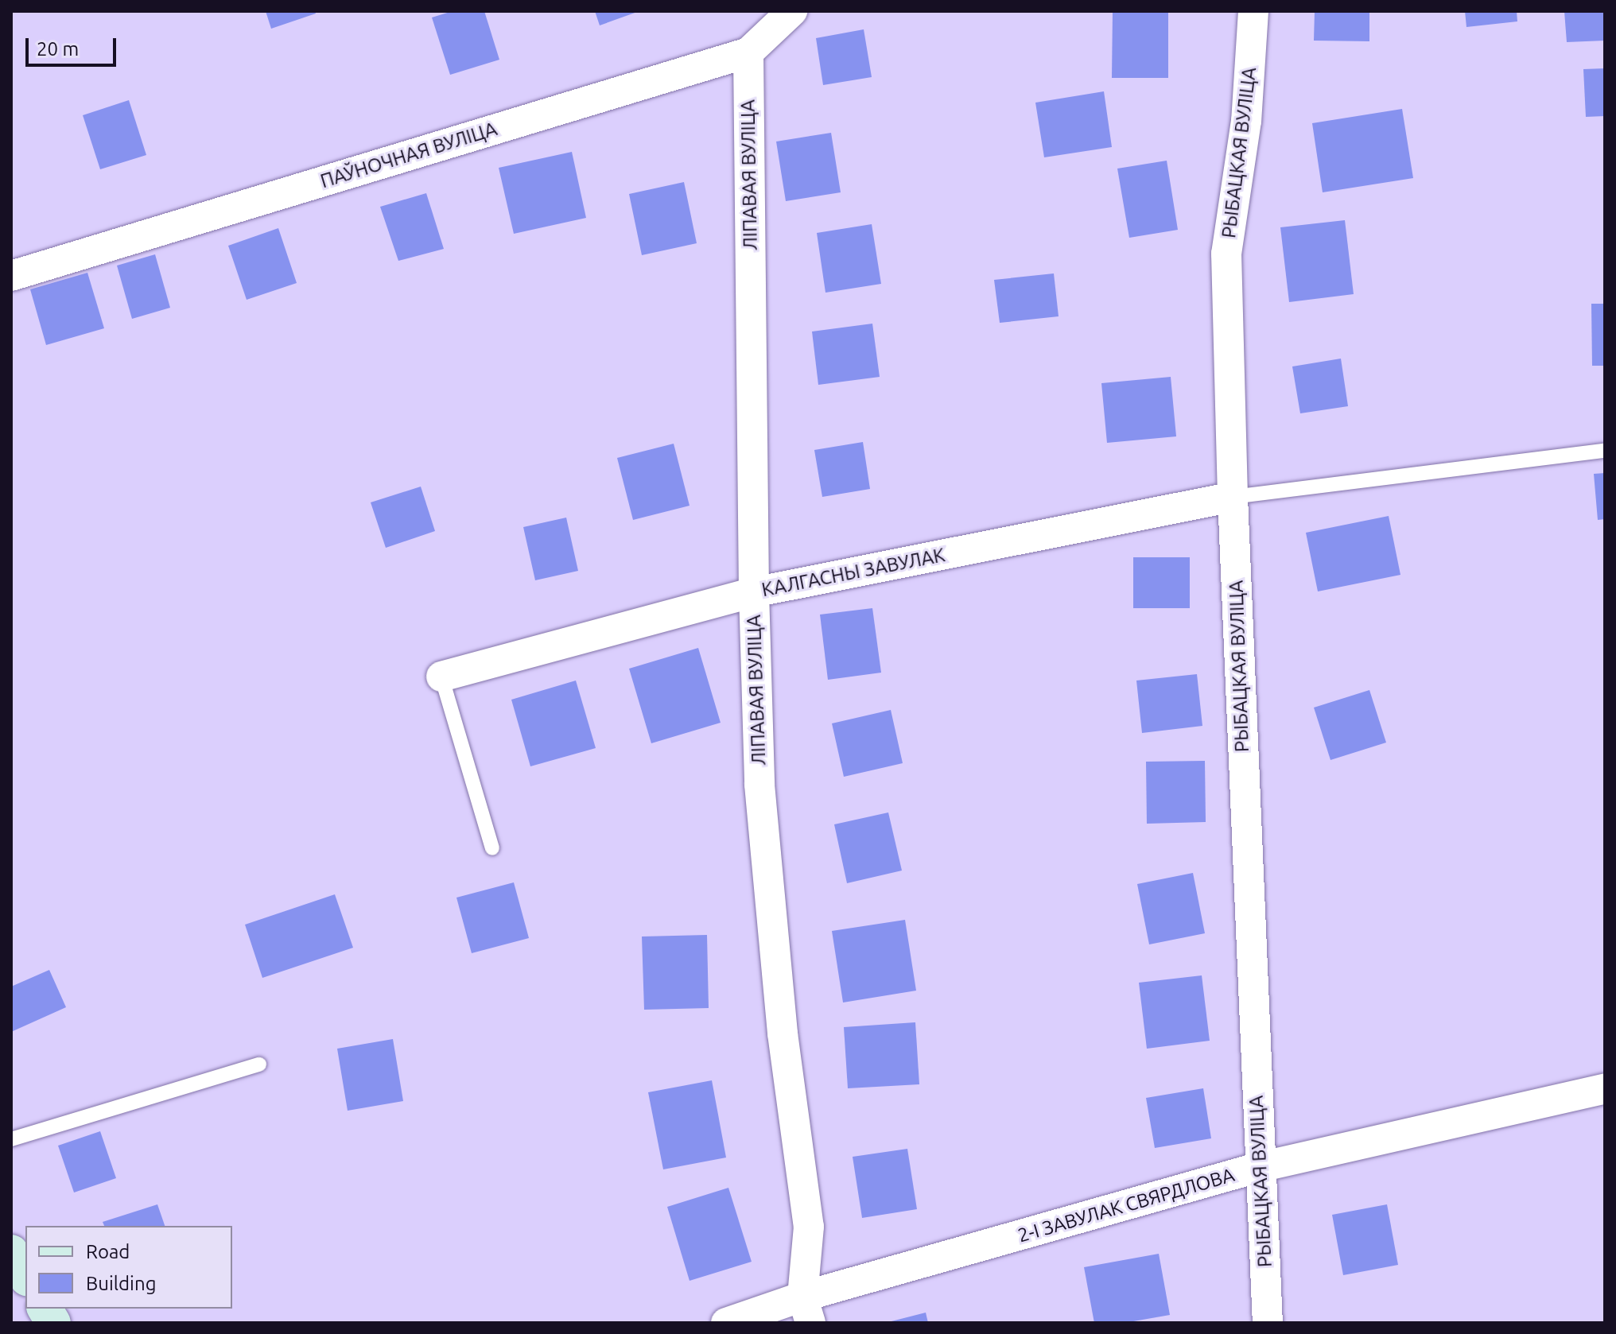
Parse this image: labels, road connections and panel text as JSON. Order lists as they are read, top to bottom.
{
  "streets": {
    "street": [
      "РЫБАЦКАЯ ВУЛІЦА",
      "ПАЎНОЧНАЯ ВУЛІЦА",
      "ЛІПАВАЯ ВУЛІЦА",
      "КАЛГАСНЫ ЗАВУЛАК",
      "2-І ЗАВУЛАК СВЯРДЛОВА"
    ]
  },
  "crossings": [
    ["РЫБАЦКАЯ ВУЛІЦА", "КАЛГАСНЫ ЗАВУЛАК"],
    ["РЫБАЦКАЯ ВУЛІЦА", "2-І ЗАВУЛАК СВЯРДЛОВА"],
    ["ПАЎНОЧНАЯ ВУЛІЦА", "ЛІПАВАЯ ВУЛІЦА"],
    ["ЛІПАВАЯ ВУЛІЦА", "КАЛГАСНЫ ЗАВУЛАК"],
    ["ЛІПАВАЯ ВУЛІЦА", "2-І ЗАВУЛАК СВЯРДЛОВА"]
  ],
  "legend": ["Road", "Building"],
  "scale_bar": "20 m"
}
